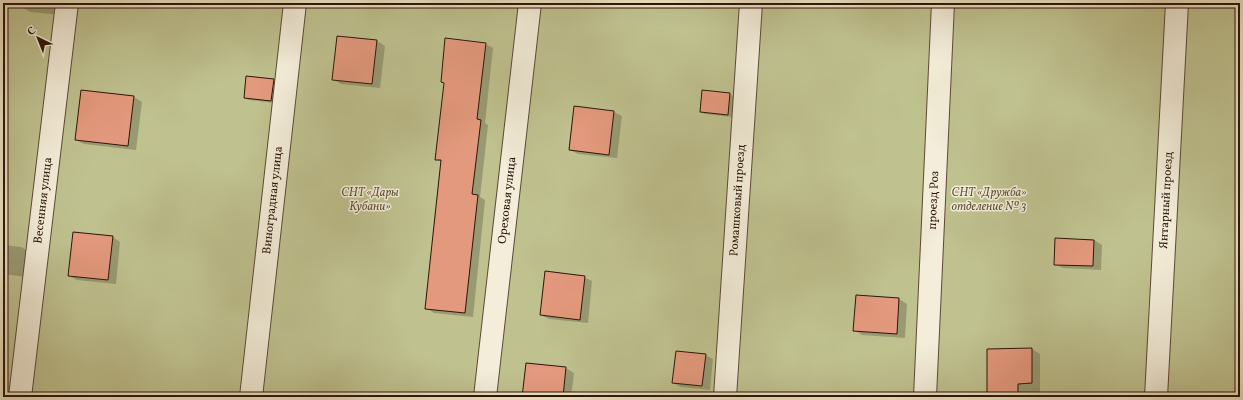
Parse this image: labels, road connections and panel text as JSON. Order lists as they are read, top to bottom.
{
  "streets": {
    "street": [
      "Весенняя улица",
      "Виноградная улица",
      "Ореховая улица",
      "Ромашковый проезд",
      "проезд Роз",
      "Янтарный проезд"
    ]
  },
  "parks": ["СНТ «Дары Кубани»", "СНТ «Дружба» отделение № 3"],
  "north": "top left"
}
